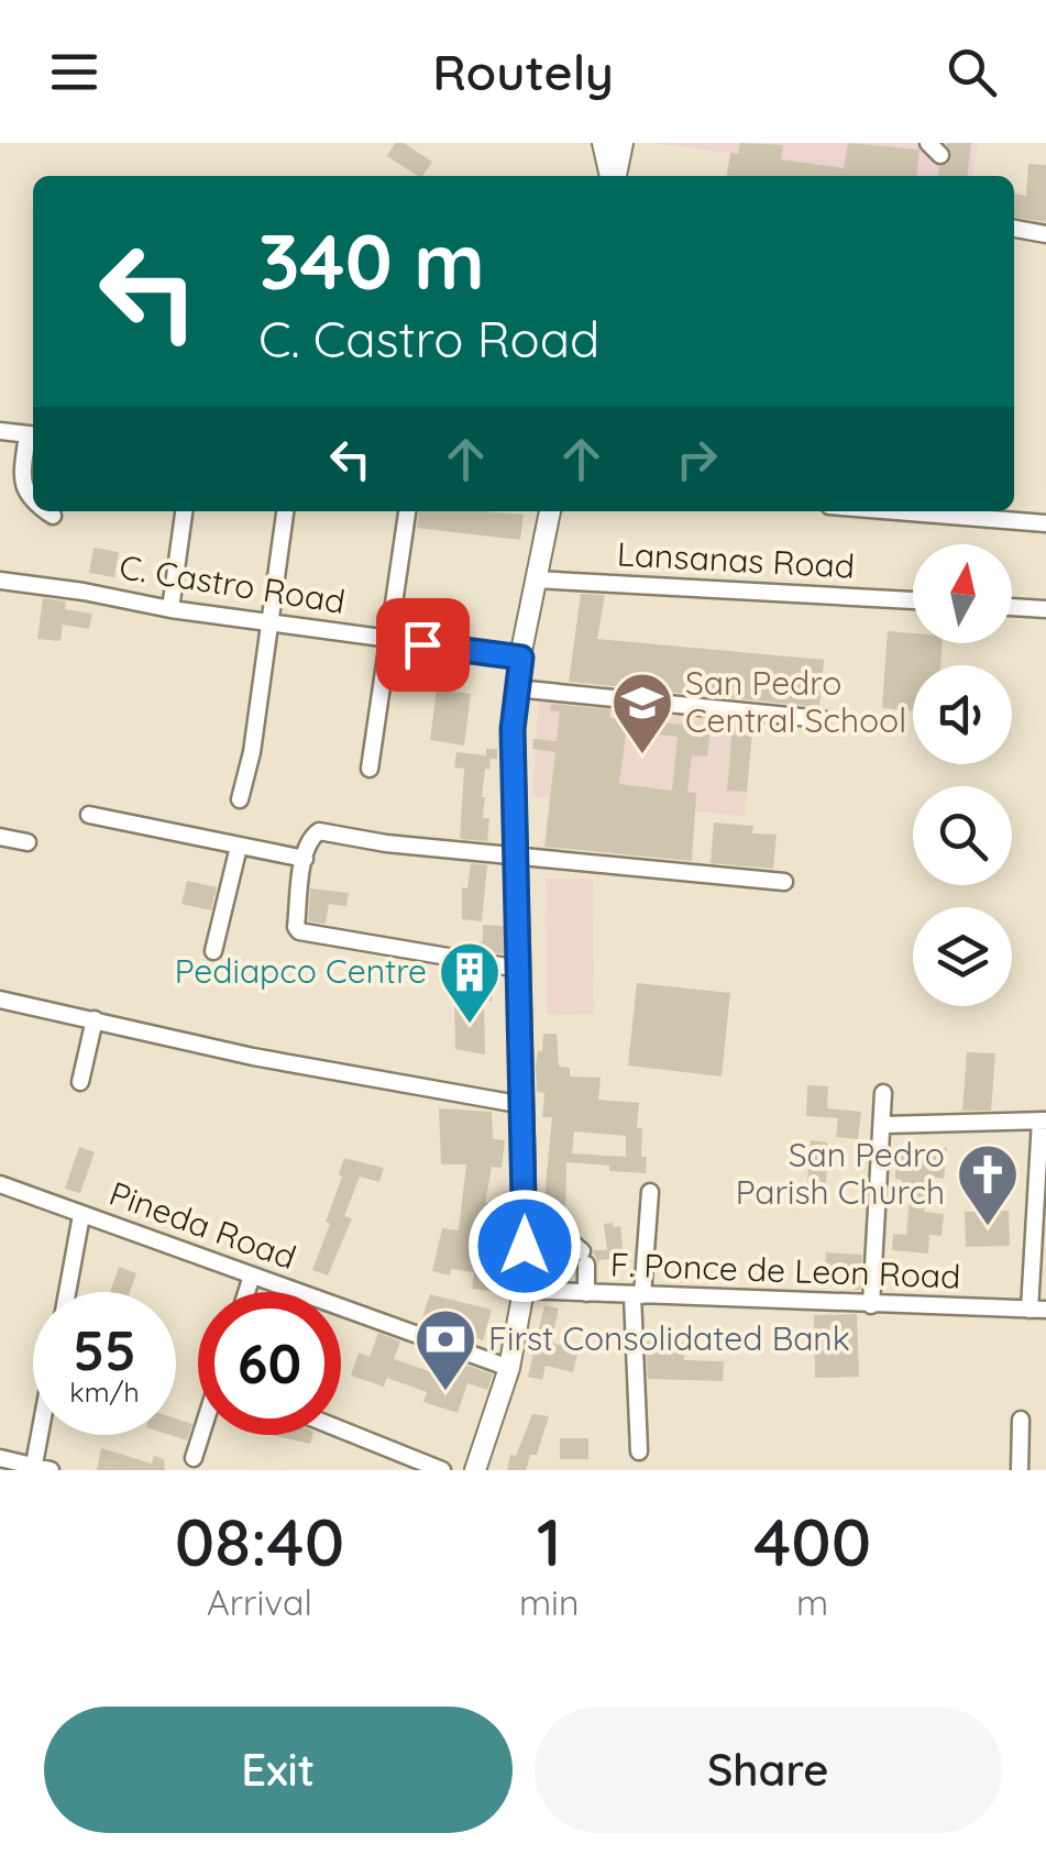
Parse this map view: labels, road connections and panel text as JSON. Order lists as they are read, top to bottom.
{
  "streets": {
    "street": [
      "Lansanas Road",
      "C. Castro Road",
      "Pineda Road",
      "F. Ponce de Leon Road"
    ]
  },
  "places": {
    "school or university": ["San Pedro Central School"],
    "building": ["Pediapco Centre"],
    "church": ["San Pedro Parish Church"],
    "bank": ["First Consolidated Bank"]
  },
  "north": "top",
  "page": {
    "header": "Routely",
    "turn": ["340 m", "C. Castro Road"],
    "speed": "55 km/h",
    "limit": "60",
    "eta": [
      "08:40",
      "Arrival",
      "1",
      "min",
      "400",
      "m"
    ],
    "buttons": ["Exit", "Share"]
  }
}
